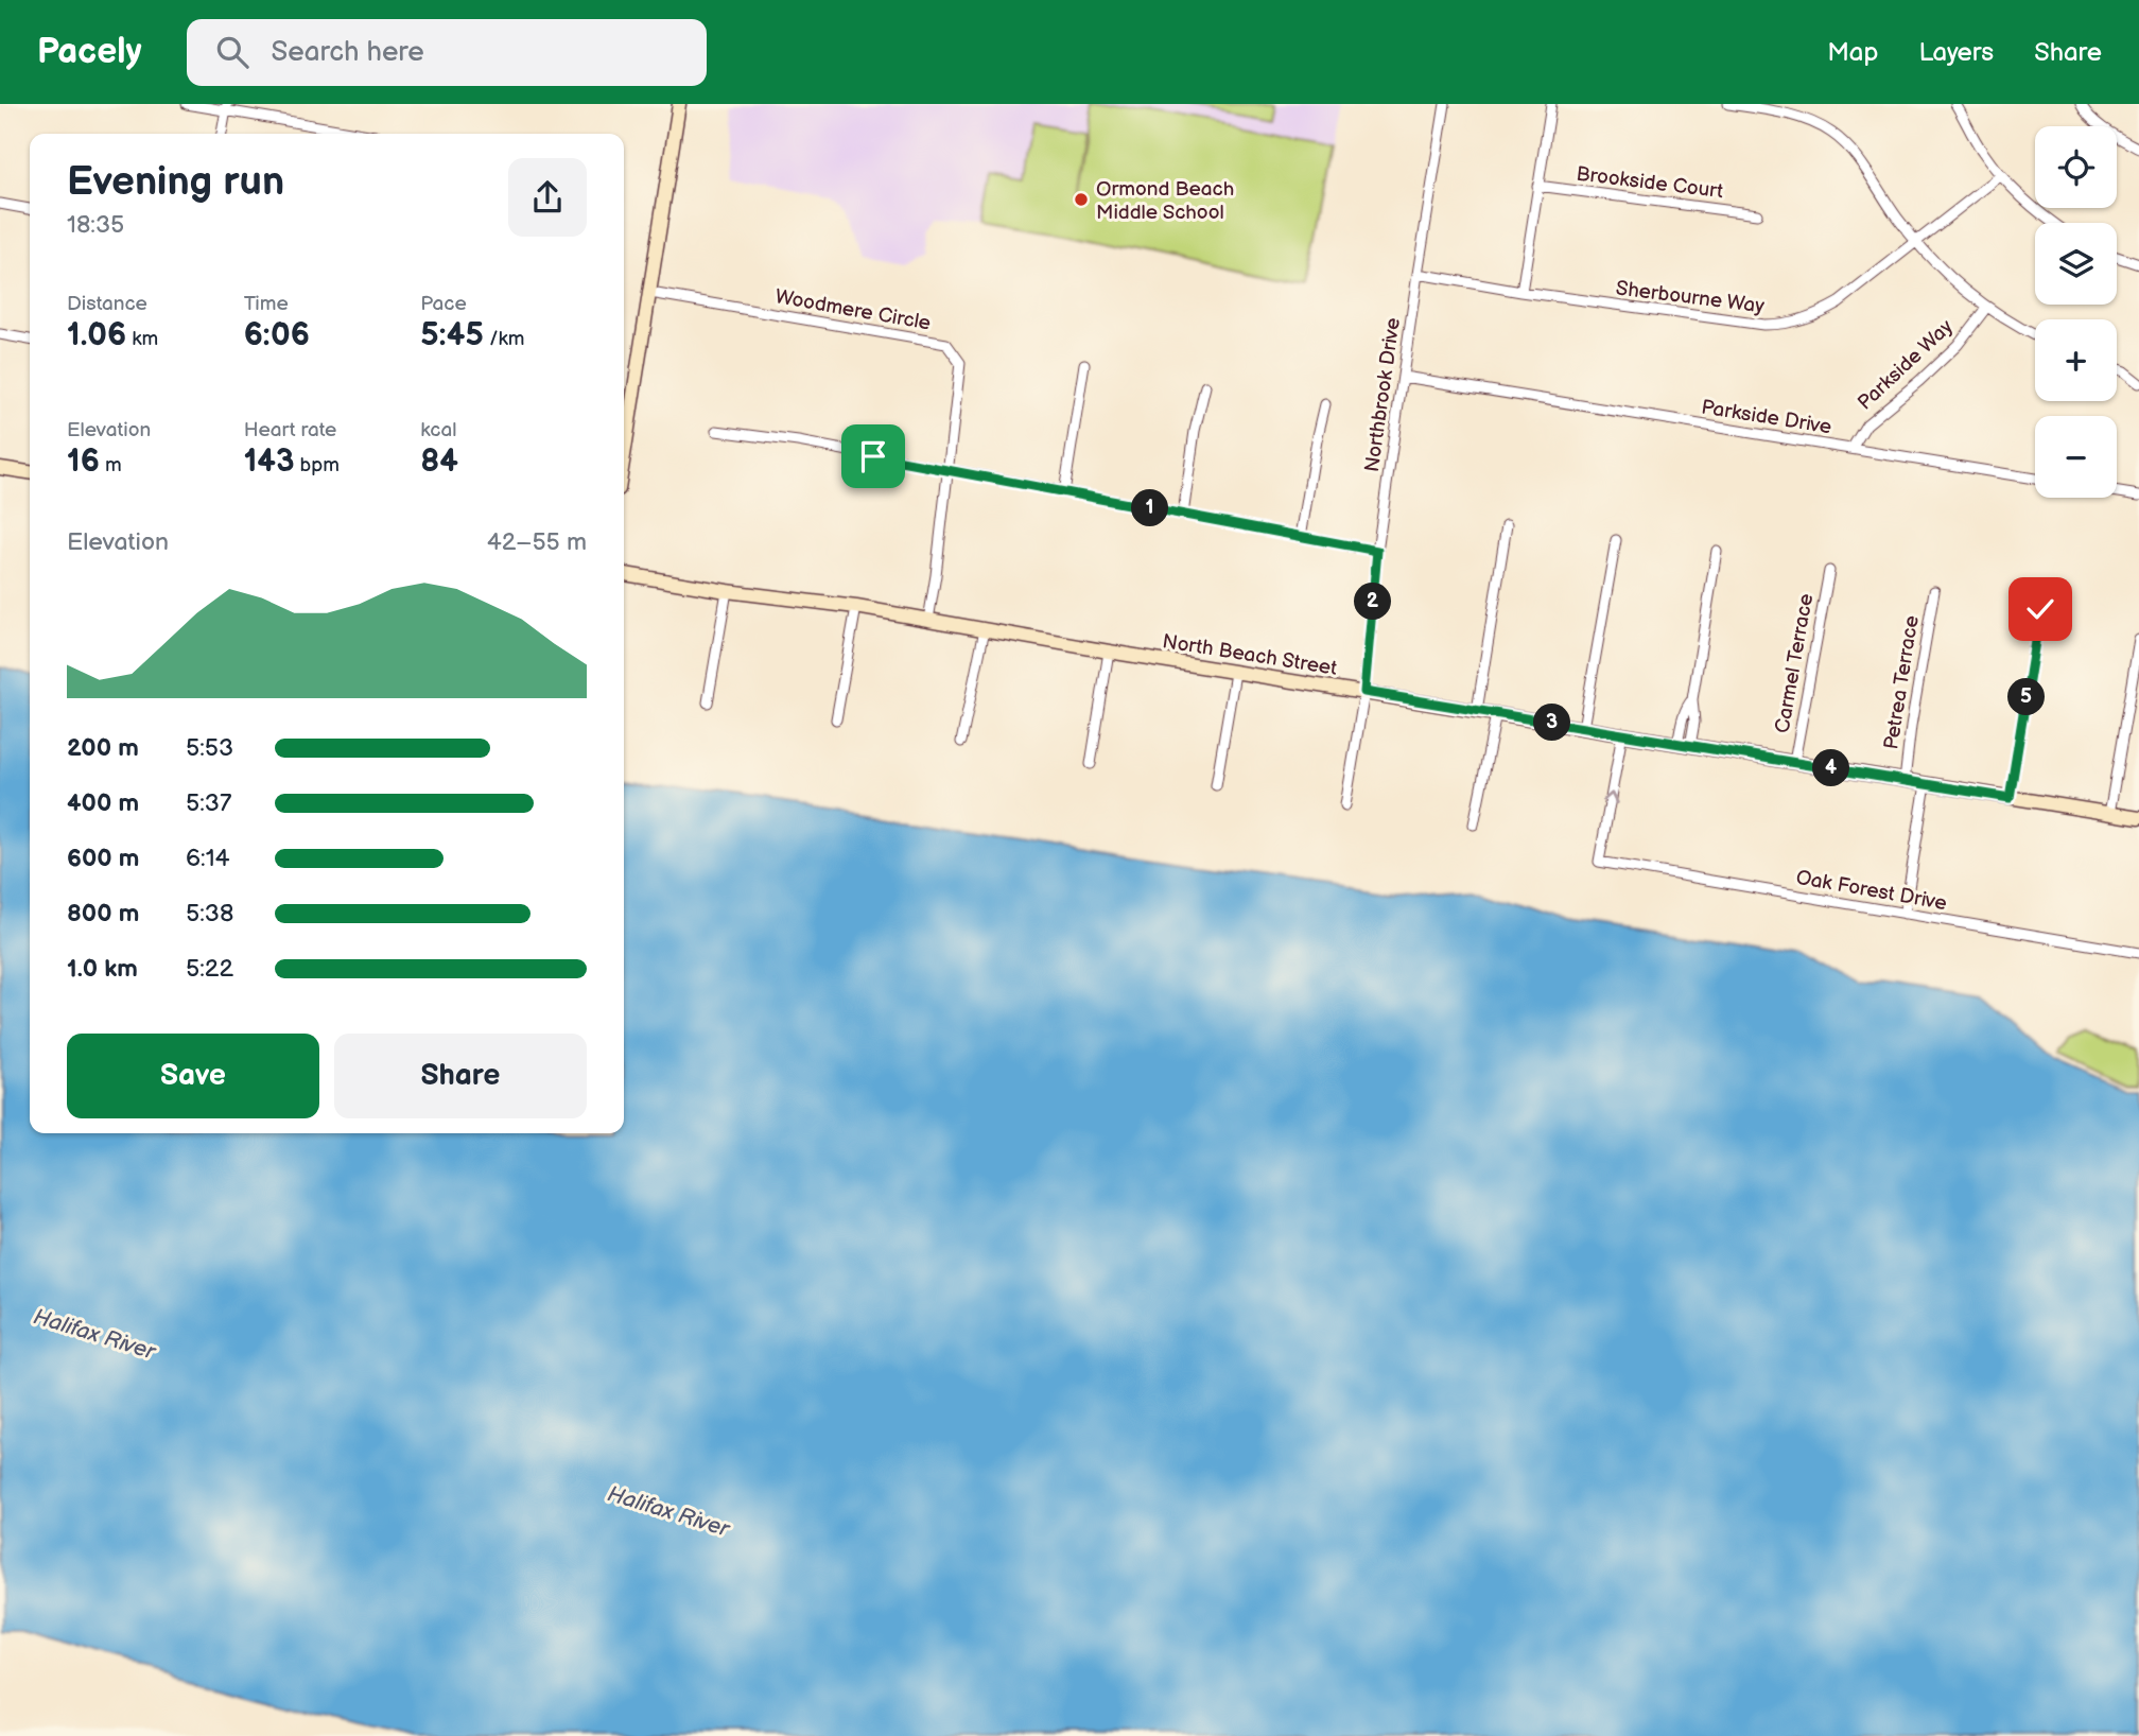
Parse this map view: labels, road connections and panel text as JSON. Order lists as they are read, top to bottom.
{
  "streets": {
    "street": [
      "Brookside Court",
      "Sherbourne Way",
      "Woodmere Circle",
      "Parkside Way",
      "Northbrook Drive",
      "Parkside Drive",
      "North Beach Street",
      "Carmel Terrace",
      "Petrea Terrace",
      "Oak Forest Drive"
    ]
  },
  "crossings": [
    ["Sherbourne Way", "Northbrook Drive"],
    ["Woodmere Circle", "North Beach Street"],
    ["Parkside Way", "Parkside Drive"],
    ["Northbrook Drive", "Parkside Drive"],
    ["Northbrook Drive", "North Beach Street"],
    ["North Beach Street", "Carmel Terrace"],
    ["North Beach Street", "Petrea Terrace"],
    ["North Beach Street", "Oak Forest Drive"]
  ],
  "water": ["Halifax River"],
  "places": ["Ormond Beach Middle School"],
  "page": {
    "header": "Pacely",
    "search": "Search here",
    "nav": ["Map", "Layers", "Share"],
    "map_buttons": ["+", "−"],
    "heading": ["Evening run", "18:35"],
    "stats": [
      ["Distance", "1.06 km"],
      ["Time", "6:06"],
      ["Pace", "5:45 /km"],
      ["Elevation", "16 m"],
      ["Heart rate", "143 bpm"],
      ["kcal", "84"]
    ],
    "pins": [
      "1",
      "2",
      "5",
      "3",
      "4"
    ],
    "chart": ["Elevation", "42–55 m"],
    "list": [
      {
        "name": "200 m",
        "note": "5:53"
      },
      {
        "name": "400 m",
        "note": "5:37"
      },
      {
        "name": "600 m",
        "note": "6:14"
      },
      {
        "name": "800 m",
        "note": "5:38"
      },
      {
        "name": "1.0 km",
        "note": "5:22"
      }
    ],
    "buttons": ["Save", "Share"]
  }
}
